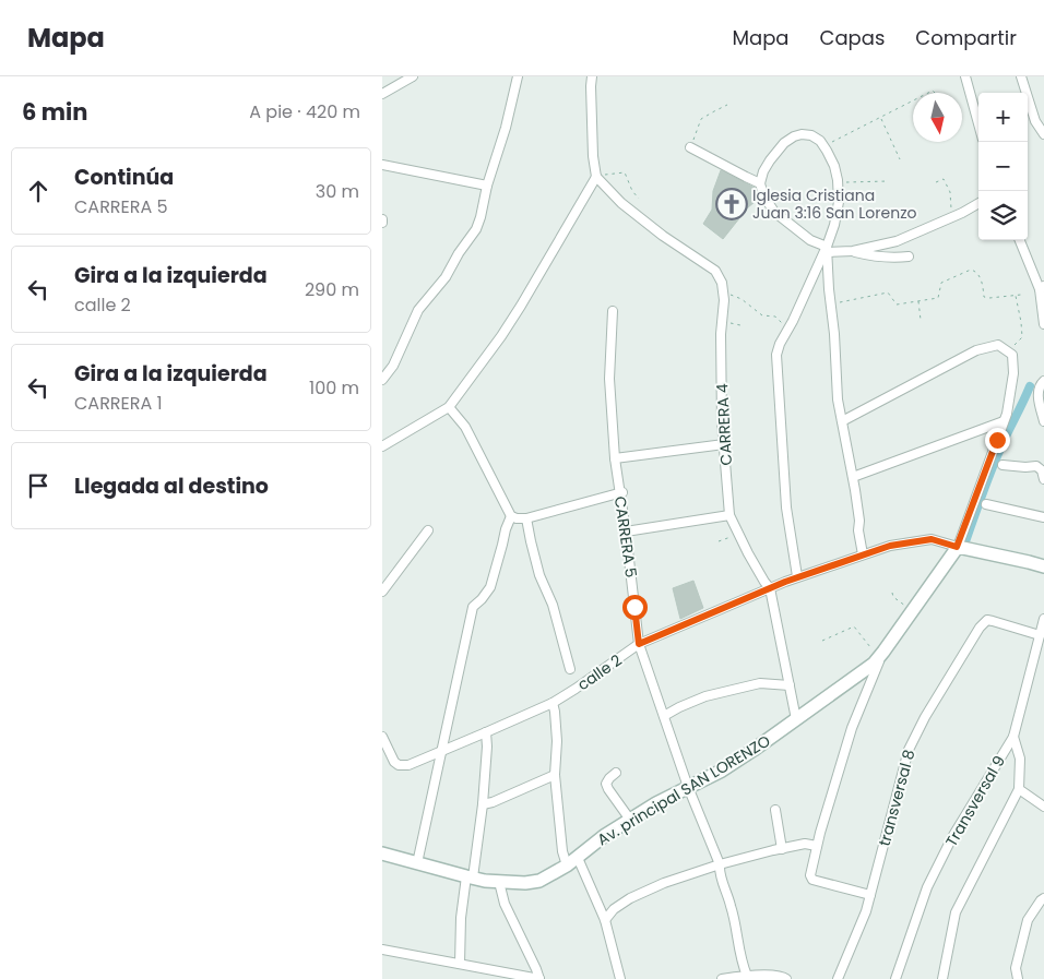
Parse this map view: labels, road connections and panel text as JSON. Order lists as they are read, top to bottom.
{
  "streets": {
    "main road": ["Av. principal SAN LORENZO"],
    "street": [
      "CARRERA 4",
      "CARRERA 5",
      "calle 2",
      "transversal 8",
      "Transversal 9"
    ]
  },
  "crossings": [
    ["CARRERA 4", "calle 2"],
    ["CARRERA 4", "Av. principal SAN LORENZO"],
    ["CARRERA 5", "calle 2"],
    ["CARRERA 5", "Av. principal SAN LORENZO"],
    ["calle 2", "Av. principal SAN LORENZO"],
    ["transversal 8", "Transversal 9"]
  ],
  "places": {
    "church": ["Iglesia Cristiana Juan 3:16 San Lorenzo"]
  },
  "north": "bottom",
  "page": {
    "header": "Mapa",
    "nav": ["Mapa", "Capas", "Compartir"],
    "heading": ["6 min", "A pie · 420 m"],
    "map_buttons": ["+", "−"],
    "list": [
      ["Continúa", "CARRERA 5", "30 m"],
      ["Gira a la izquierda", "calle 2", "290 m"],
      ["Gira a la izquierda", "CARRERA 1", "100 m"],
      "Llegada al destino"
    ]
  }
}
